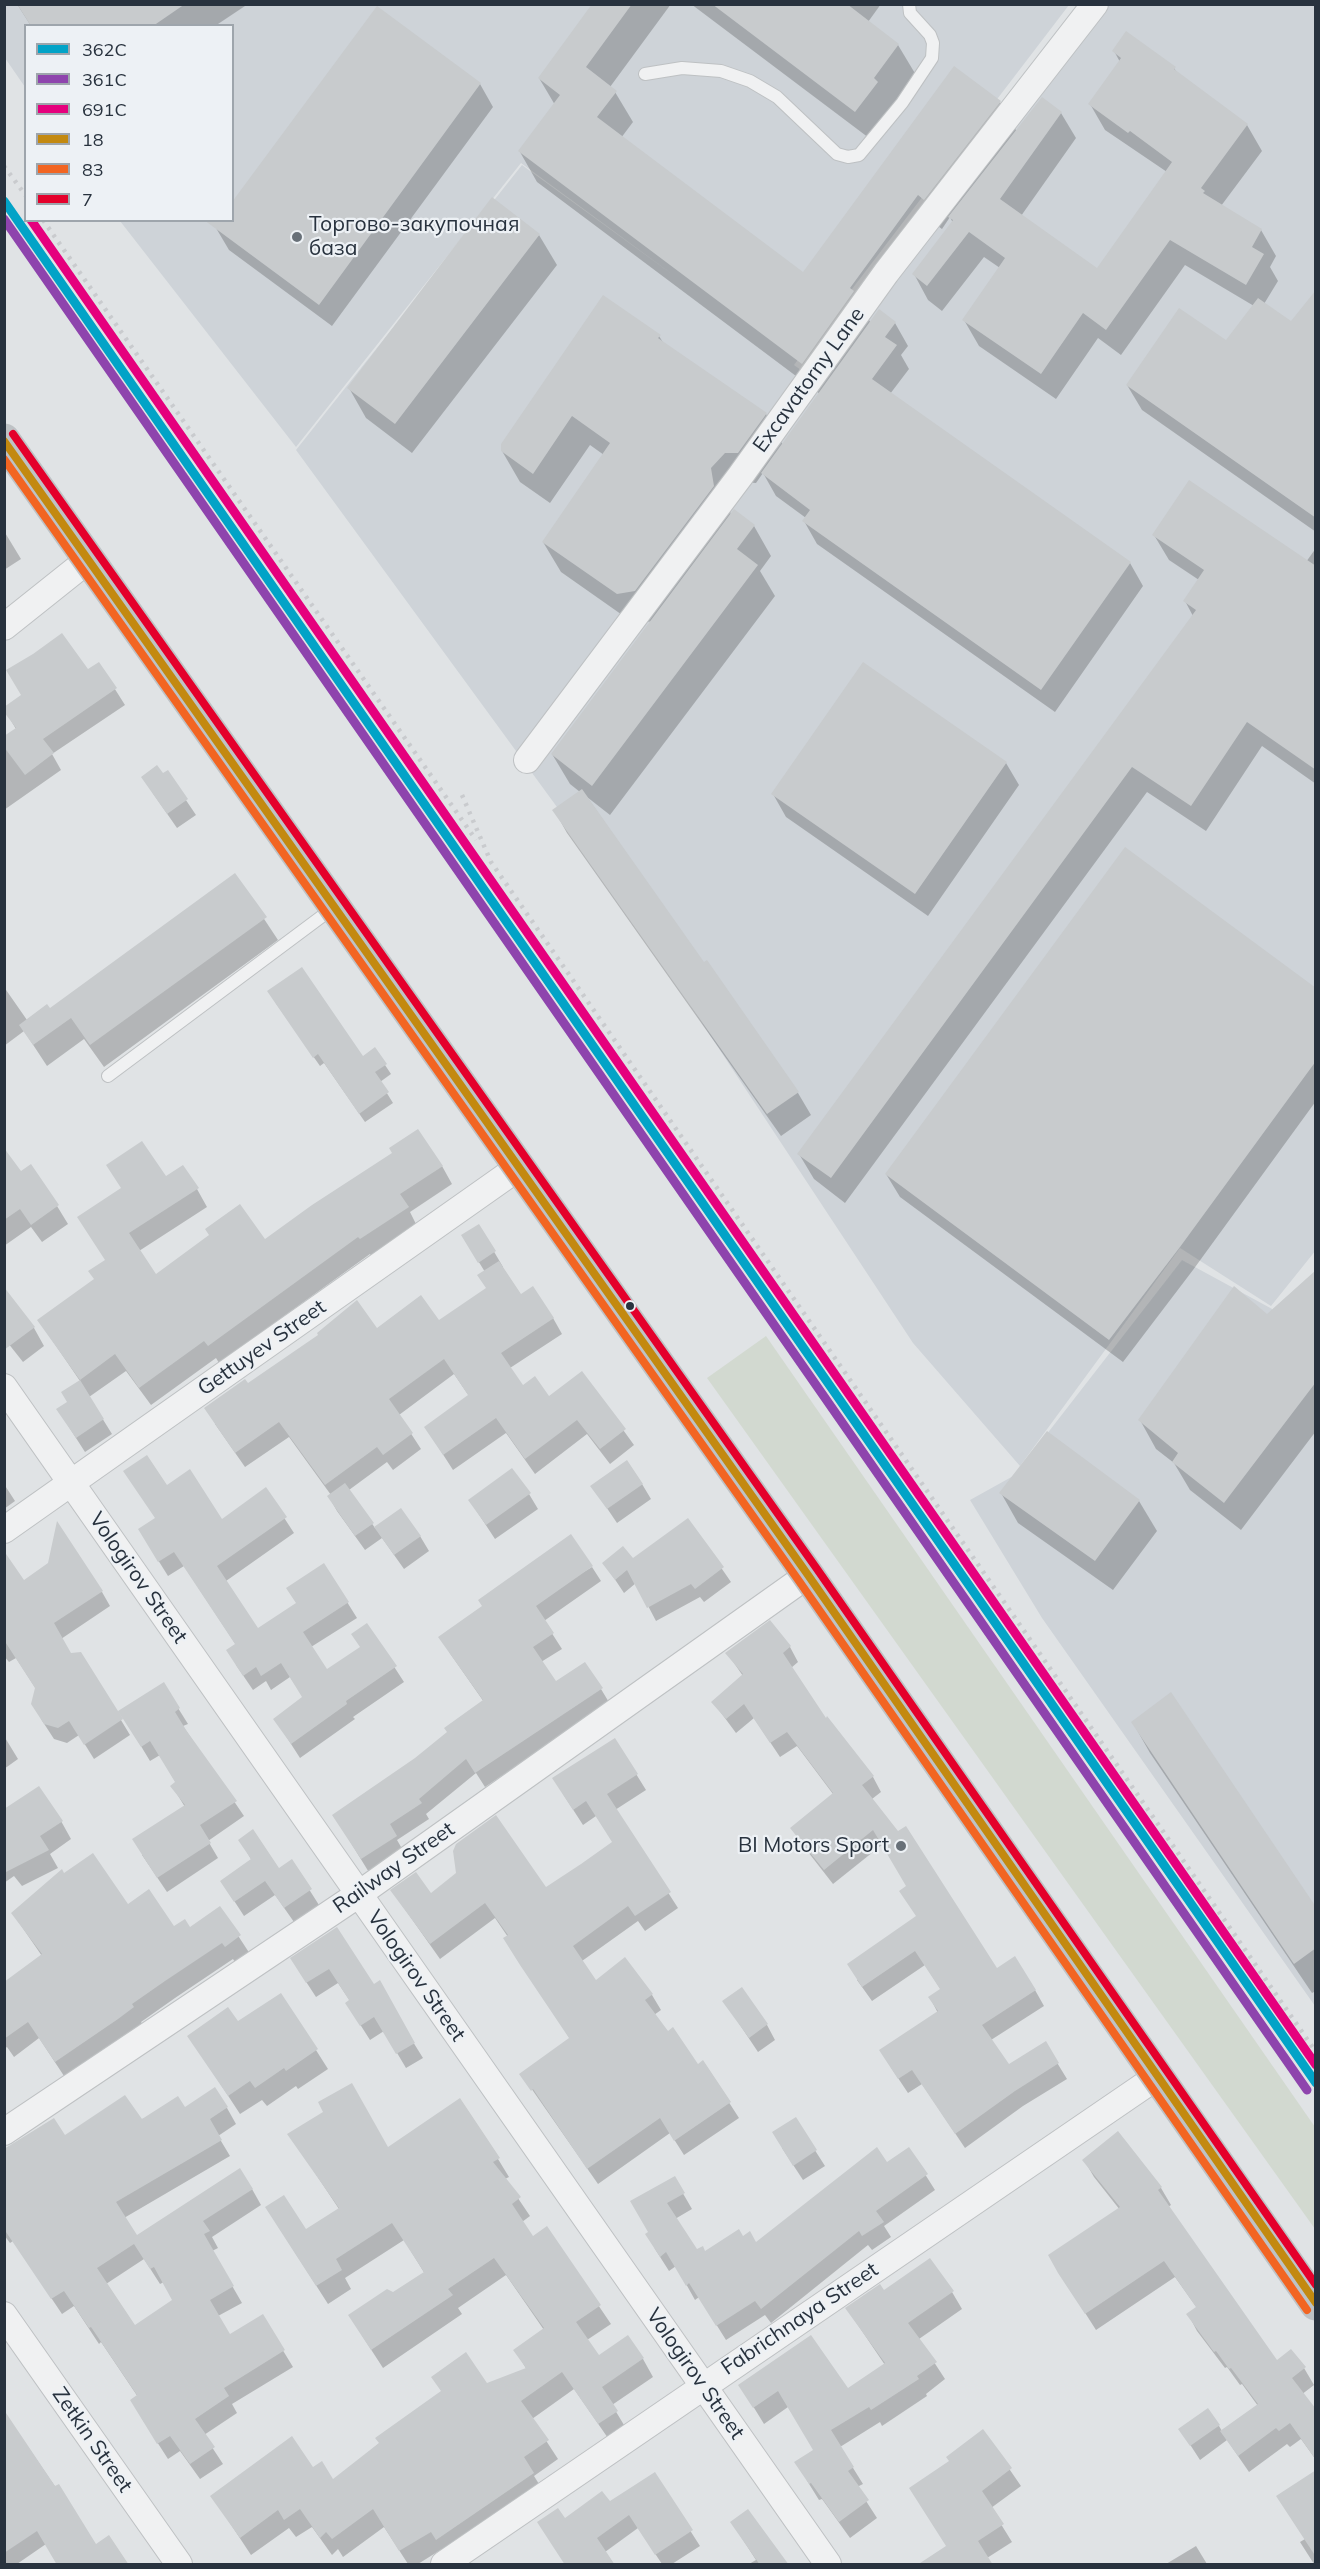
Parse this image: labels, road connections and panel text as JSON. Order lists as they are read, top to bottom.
{
  "streets": {
    "street": [
      "Excavatorny Lane",
      "Gettuyev Street",
      "Vologirov Street",
      "Railway Street",
      "Fabrichnaya Street",
      "Zetkin Street"
    ]
  },
  "crossings": [
    ["Gettuyev Street", "Vologirov Street"],
    ["Vologirov Street", "Railway Street"],
    ["Vologirov Street", "Fabrichnaya Street"]
  ],
  "places": ["Торгово-закупочная база", "BI Motors Sport"],
  "lines": [
    "transit line 362С",
    "transit line 361С",
    "transit line 691С",
    "transit line 7",
    "transit line 18",
    "transit line 83"
  ],
  "legend": [
    "362С",
    "361С",
    "691С",
    "18",
    "83",
    "7"
  ]
}
